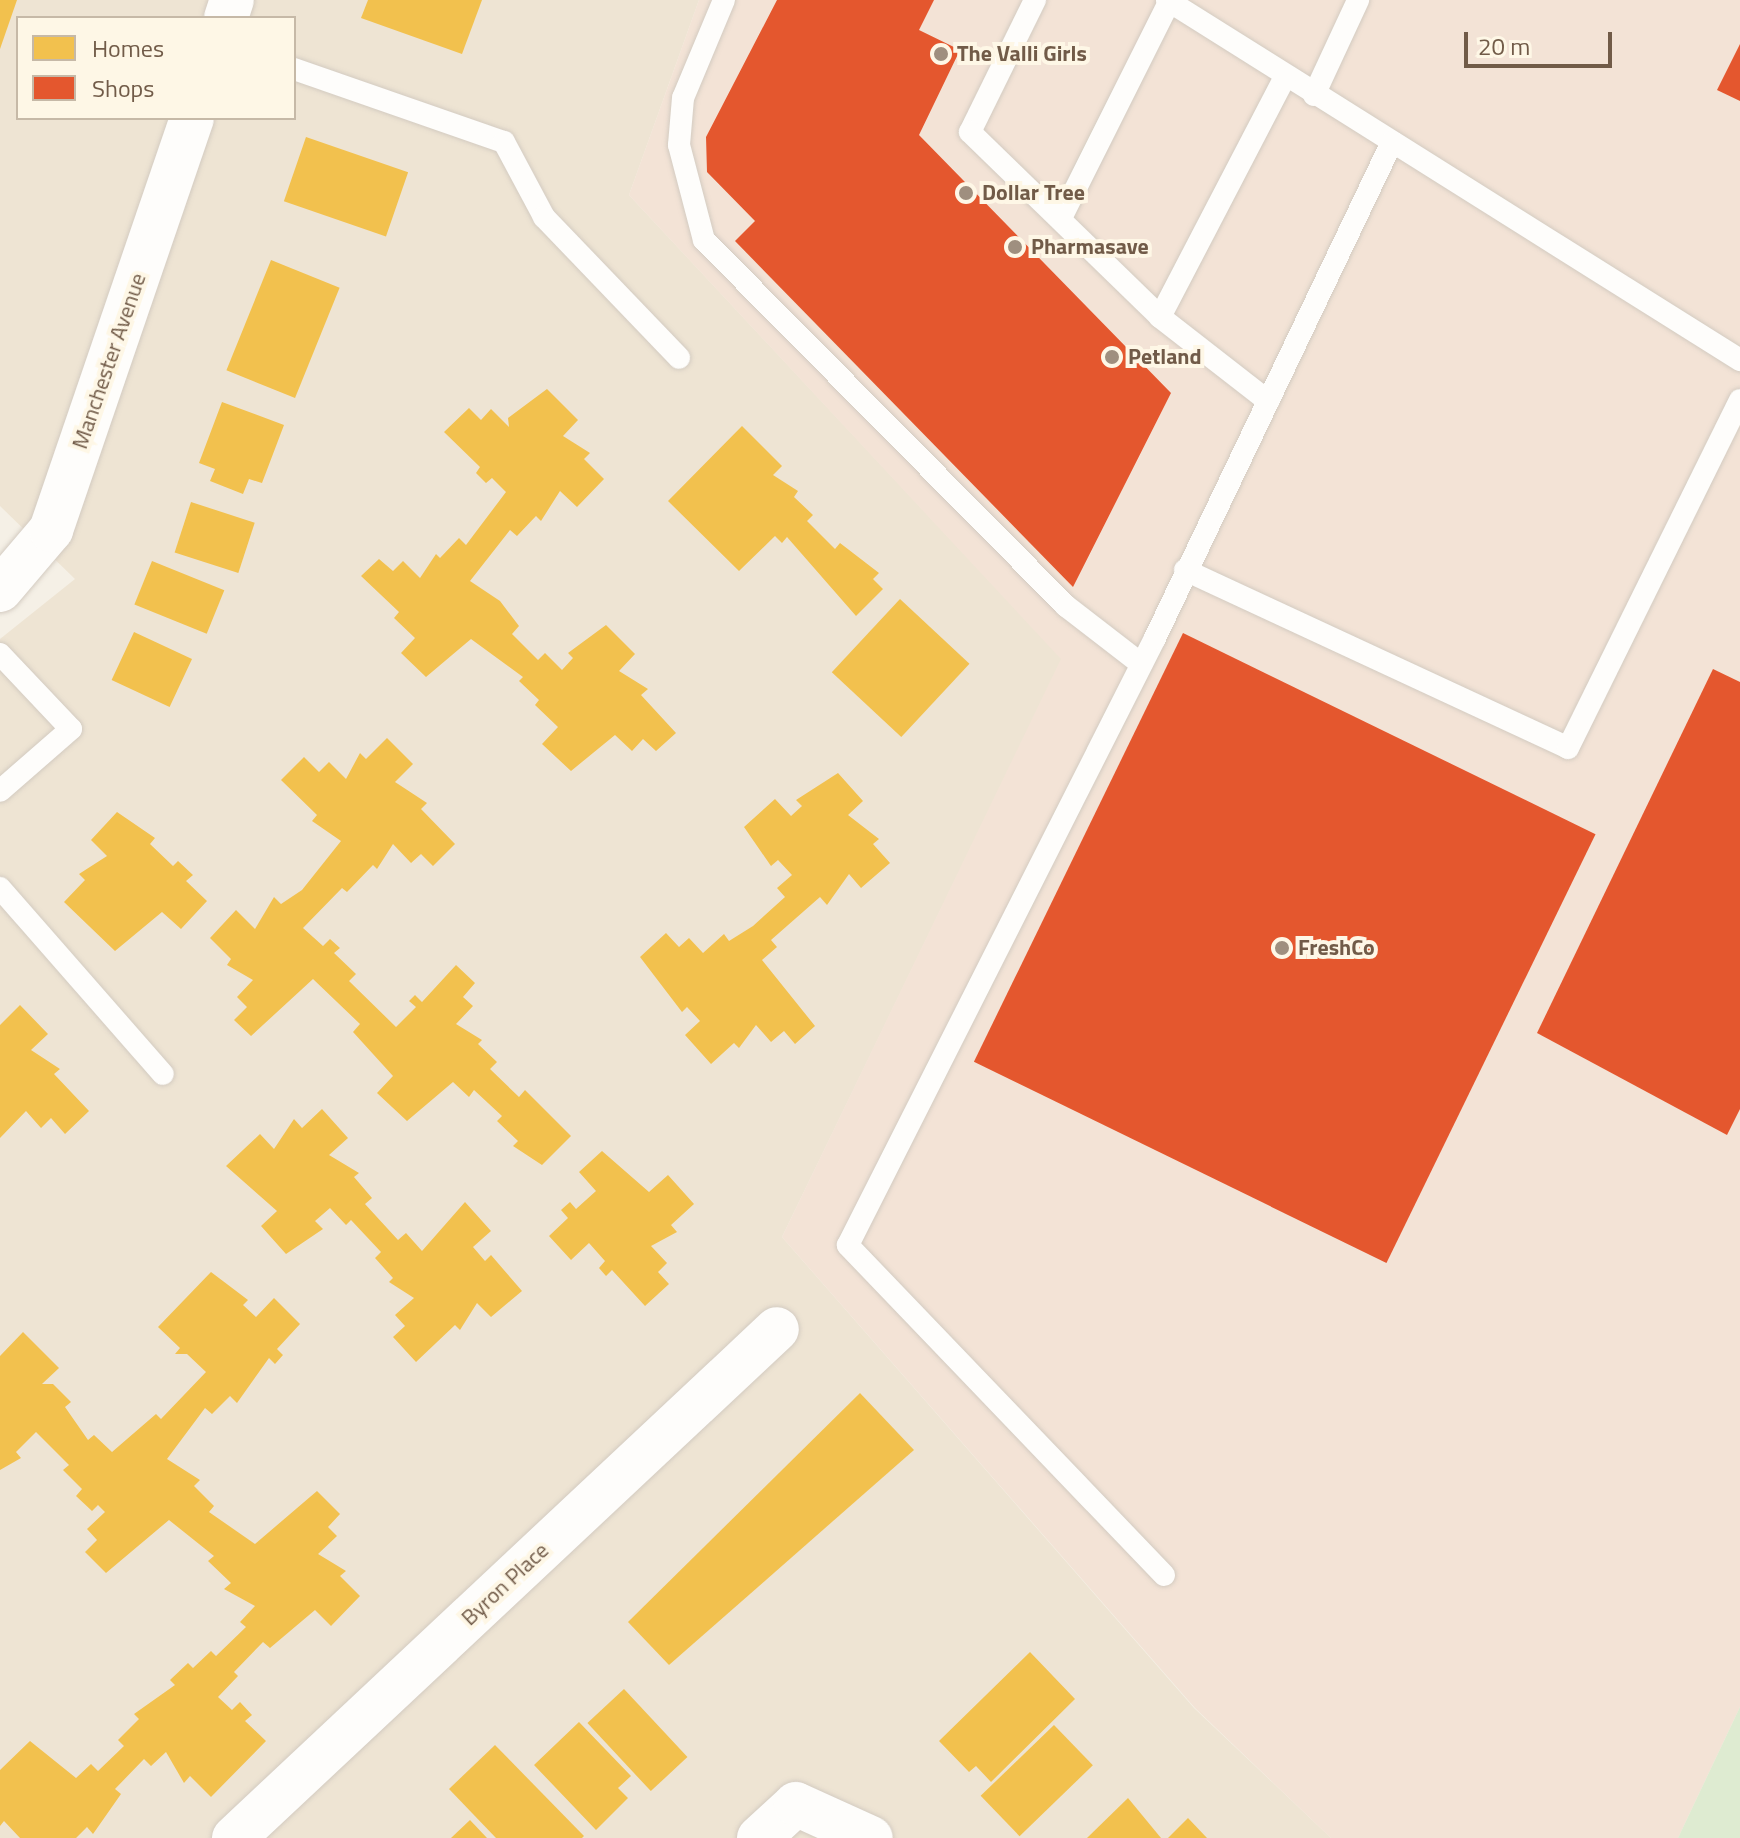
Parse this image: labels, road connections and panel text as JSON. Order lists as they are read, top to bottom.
{
  "streets": {
    "street": ["Manchester Avenue", "Byron Place"]
  },
  "places": [
    "The Valli Girls",
    "Dollar Tree",
    "Pharmasave",
    "Petland",
    "FreshCo"
  ],
  "legend": ["Homes", "Shops"],
  "scale_bar": "20 m"
}
